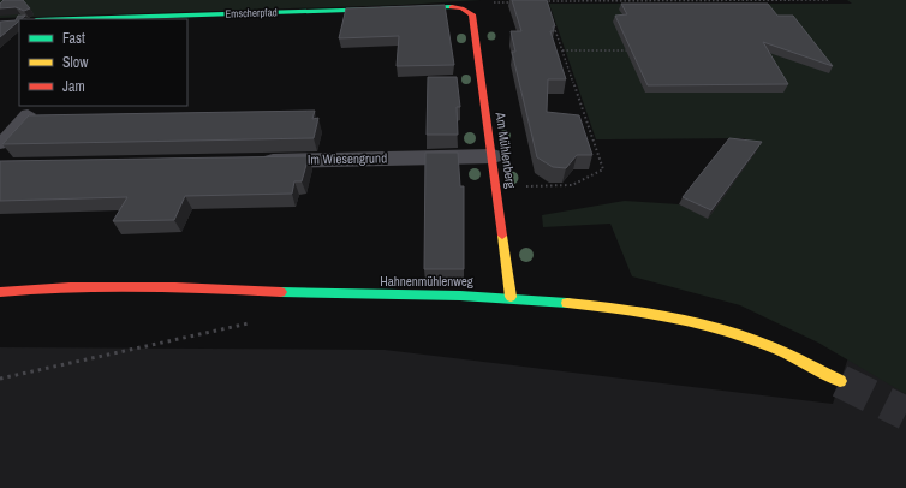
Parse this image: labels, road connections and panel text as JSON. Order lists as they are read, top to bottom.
{
  "streets": {
    "street": [
      "Emscherpfad",
      "Am Mühlenberg",
      "Im Wiesengrund",
      "Hahnenmühlenweg"
    ]
  },
  "crossings": [
    ["Emscherpfad", "Am Mühlenberg"],
    ["Am Mühlenberg", "Im Wiesengrund"],
    ["Am Mühlenberg", "Hahnenmühlenweg"]
  ],
  "legend": ["Fast", "Slow", "Jam"]
}
